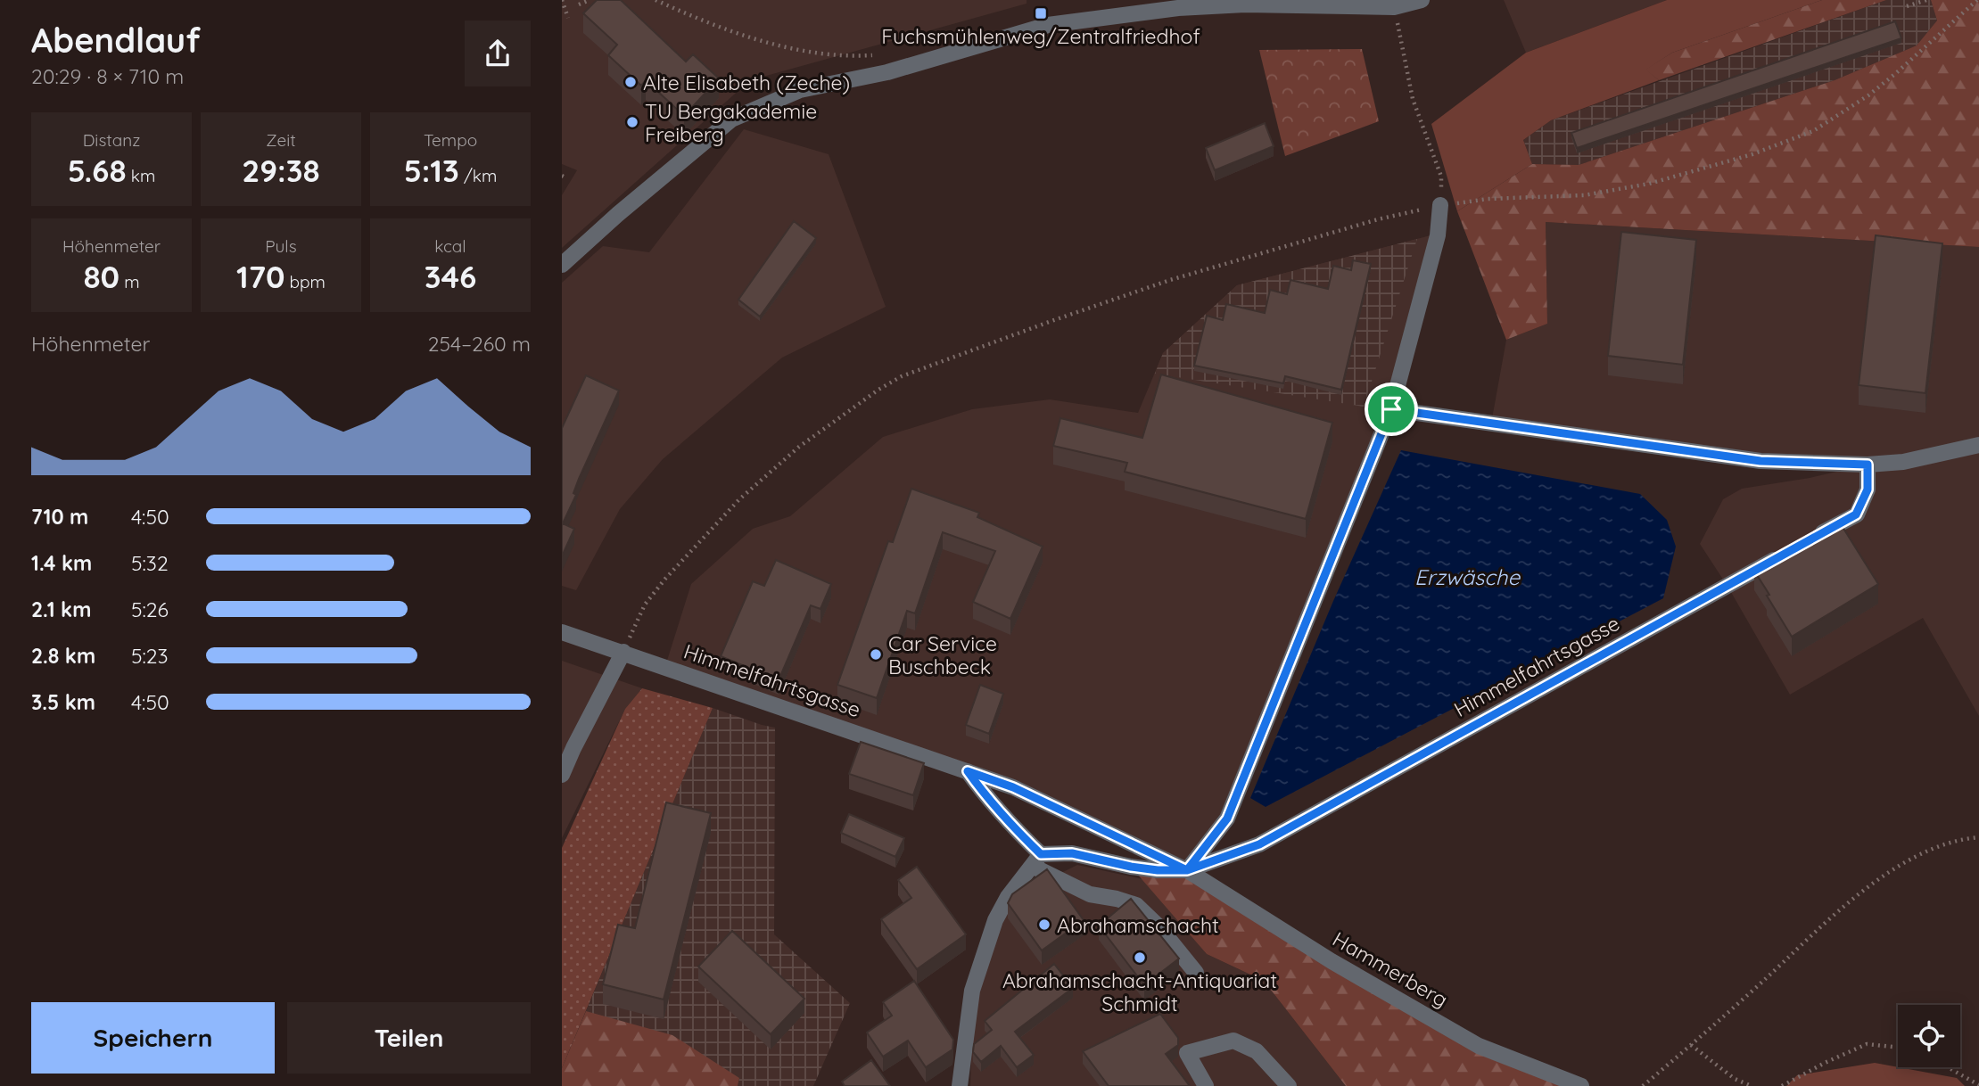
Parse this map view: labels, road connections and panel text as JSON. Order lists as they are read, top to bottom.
{
  "streets": {
    "street": ["Himmelfahrtsgasse", "Hammerberg"]
  },
  "crossings": [
    ["Himmelfahrtsgasse", "Hammerberg"]
  ],
  "water": ["Erzwäsche"],
  "places": {
    "transit": ["Fuchsmühlenweg/Zentralfriedhof"],
    "other": [
      "Alte Elisabeth (Zeche)",
      "TU Bergakademie Freiberg",
      "Car Service Buschbeck",
      "Abrahamschacht",
      "Abrahamschacht-Antiquariat Schmidt"
    ]
  },
  "page": {
    "heading": ["Abendlauf", "20:29 · 8 × 710 m"],
    "stats": [
      ["Distanz", "5.68 km"],
      ["Zeit", "29:38"],
      ["Tempo", "5:13 /km"],
      ["Höhenmeter", "80 m"],
      ["Puls", "170 bpm"],
      ["kcal", "346"]
    ],
    "chart": ["Höhenmeter", "254–260 m"],
    "list": [
      {
        "name": "710 m",
        "note": "4:50"
      },
      {
        "name": "1.4 km",
        "note": "5:32"
      },
      {
        "name": "2.1 km",
        "note": "5:26"
      },
      {
        "name": "2.8 km",
        "note": "5:23"
      },
      {
        "name": "3.5 km",
        "note": "4:50"
      }
    ],
    "buttons": ["Speichern", "Teilen"]
  }
}
